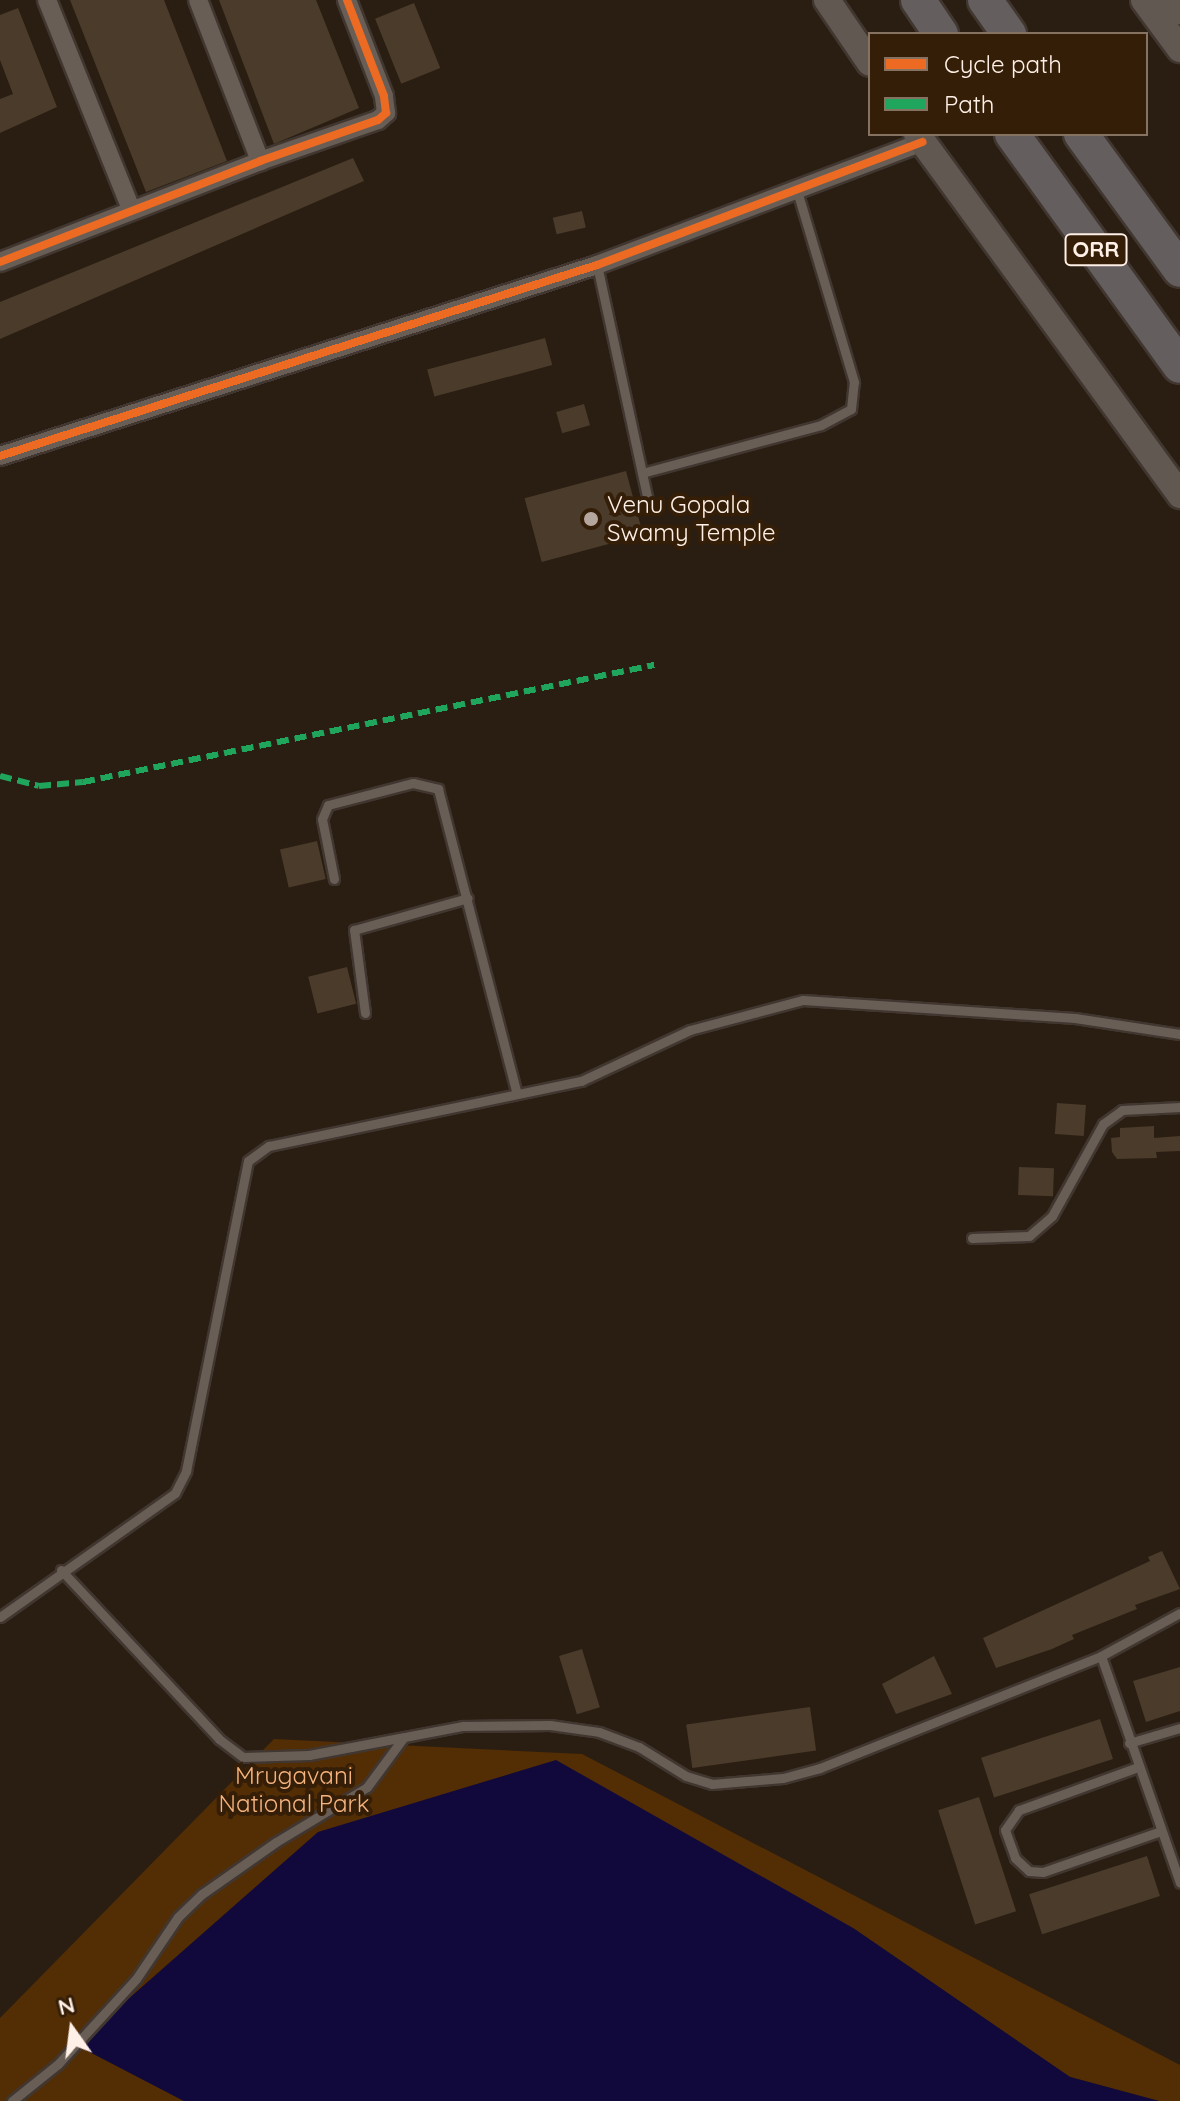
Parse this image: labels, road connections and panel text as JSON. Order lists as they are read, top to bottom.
{
  "streets": {
    "highway": ["ORR"]
  },
  "parks": ["Mrugavani National Park"],
  "places": ["Venu Gopala Swamy Temple"],
  "legend": ["Cycle path", "Path"],
  "north": "top"
}
